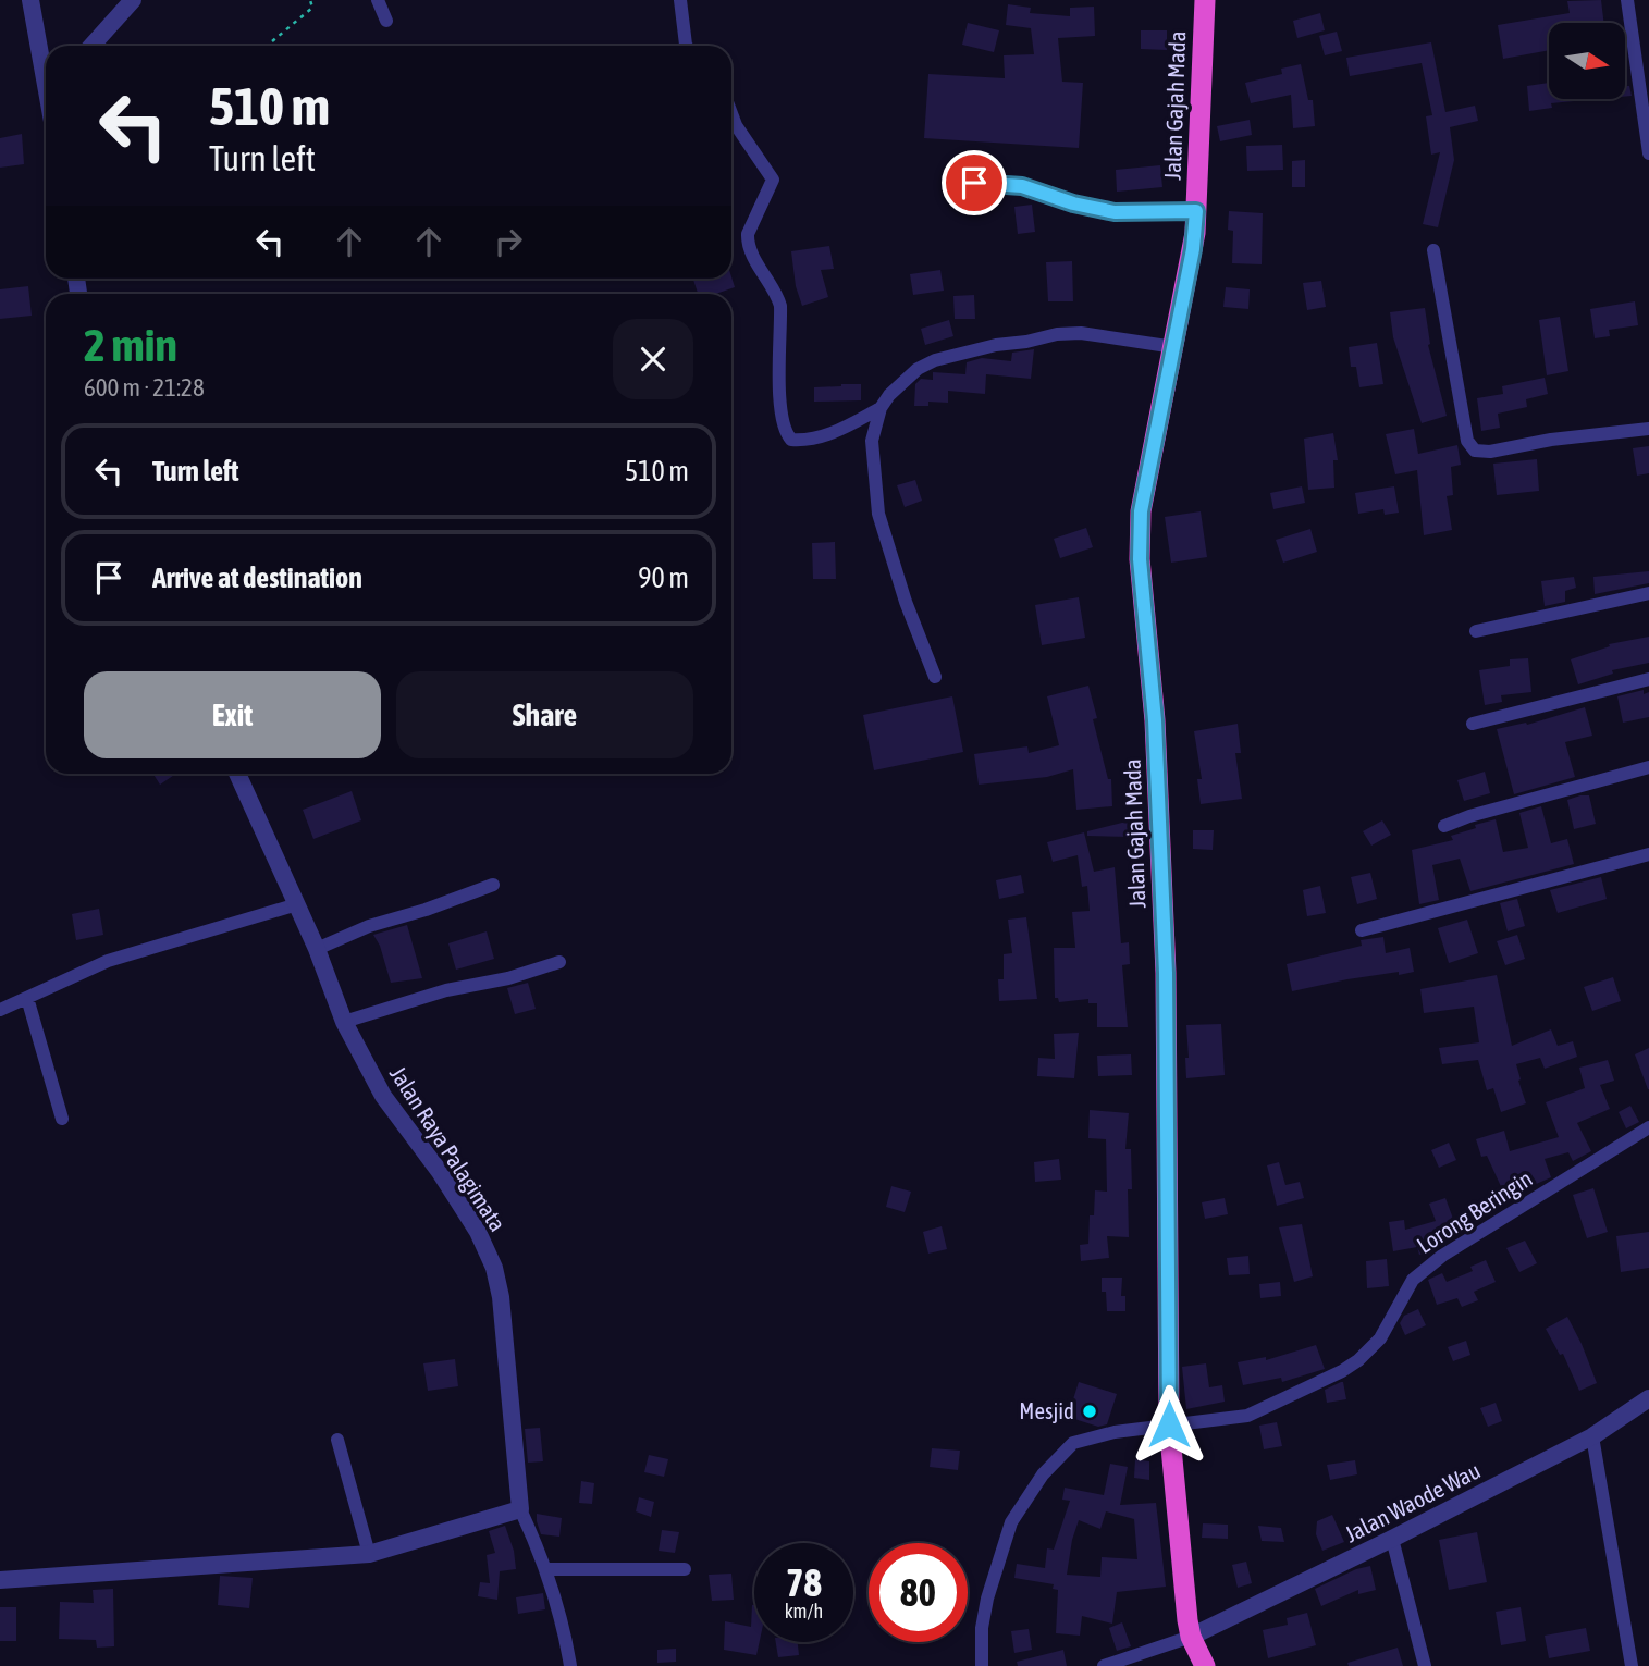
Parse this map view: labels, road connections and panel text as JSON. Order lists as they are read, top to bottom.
{
  "streets": {
    "highway": ["Jalan Gajah Mada"],
    "street": ["Jalan Raya Palagimata", "Lorong Beringin", "Jalan Waode Wau"]
  },
  "crossings": [
    ["Jalan Gajah Mada", "Lorong Beringin"],
    ["Jalan Gajah Mada", "Jalan Waode Wau"]
  ],
  "places": ["Mesjid"],
  "north": "right",
  "page": {
    "turn": ["510 m", "Turn left"],
    "heading": ["2 min", "600 m · 21:28"],
    "list": [
      {
        "name": "Turn left",
        "value": "510 m"
      },
      {
        "name": "Arrive at destination",
        "value": "90 m"
      }
    ],
    "buttons": ["Exit", "Share"],
    "speed": "78 km/h",
    "limit": "80"
  }
}
